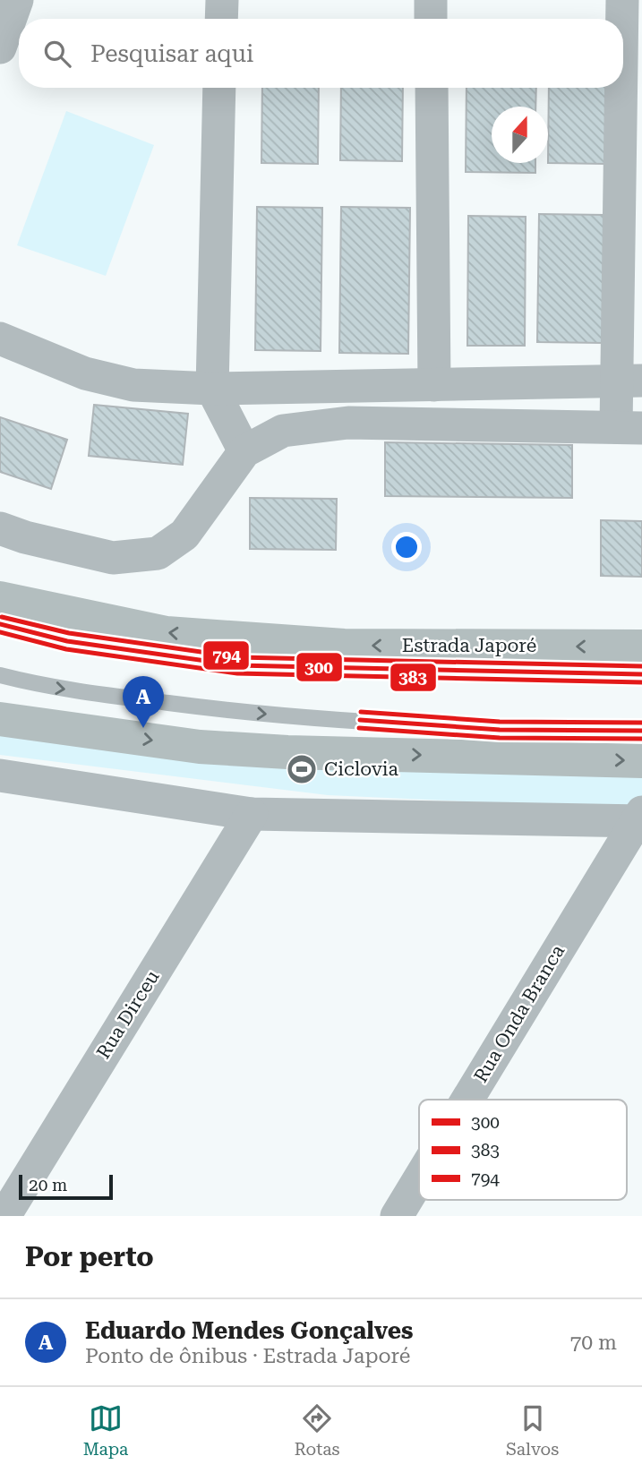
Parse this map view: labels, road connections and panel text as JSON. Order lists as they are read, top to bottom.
{
  "streets": {
    "main road": ["Estrada Japoré"],
    "street": ["Rua Onda Branca", "Rua Dirceu"]
  },
  "places": {
    "sports": ["Ciclovia"]
  },
  "lines": ["transit line 794", "transit line 300", "transit line 383"],
  "legend": ["300", "383", "794"],
  "scale_bar": "20 m",
  "north": "top",
  "page": {
    "search": "Pesquisar aqui",
    "pins": "A",
    "scale": "20 m",
    "heading": "Por perto",
    "list": [
      {
        "mark": "A",
        "name": "Eduardo Mendes Gonçalves",
        "note": "Ponto de ônibus · Estrada Japoré",
        "value": "70 m"
      }
    ],
    "nav": ["Mapa", "Rotas", "Salvos"]
  }
}
